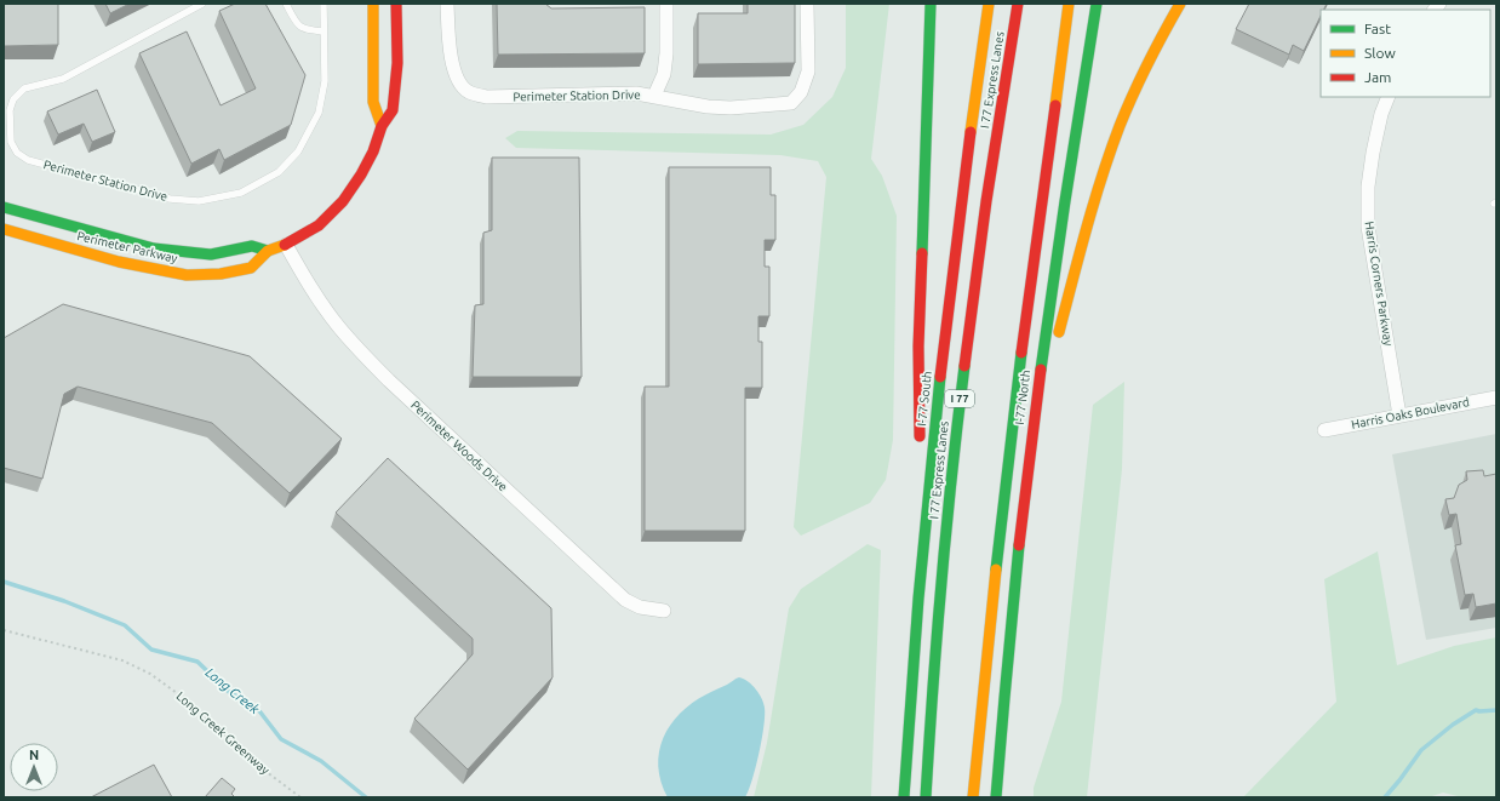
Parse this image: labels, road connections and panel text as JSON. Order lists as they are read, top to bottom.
{
  "streets": {
    "main road": [
      "I 77 Express Lanes",
      "Perimeter Parkway",
      "I-77 North",
      "I-77 South",
      "I 77"
    ],
    "street": [
      "Perimeter Station Drive",
      "Harris Corners Parkway",
      "Harris Oaks Boulevard",
      "Perimeter Woods Drive"
    ],
    "path": ["Long Creek Greenway"]
  },
  "crossings": [
    ["Perimeter Parkway", "Perimeter Woods Drive"],
    ["Harris Corners Parkway", "Harris Oaks Boulevard"]
  ],
  "water": ["Long Creek"],
  "legend": ["Fast", "Slow", "Jam"],
  "north": "top"
}
